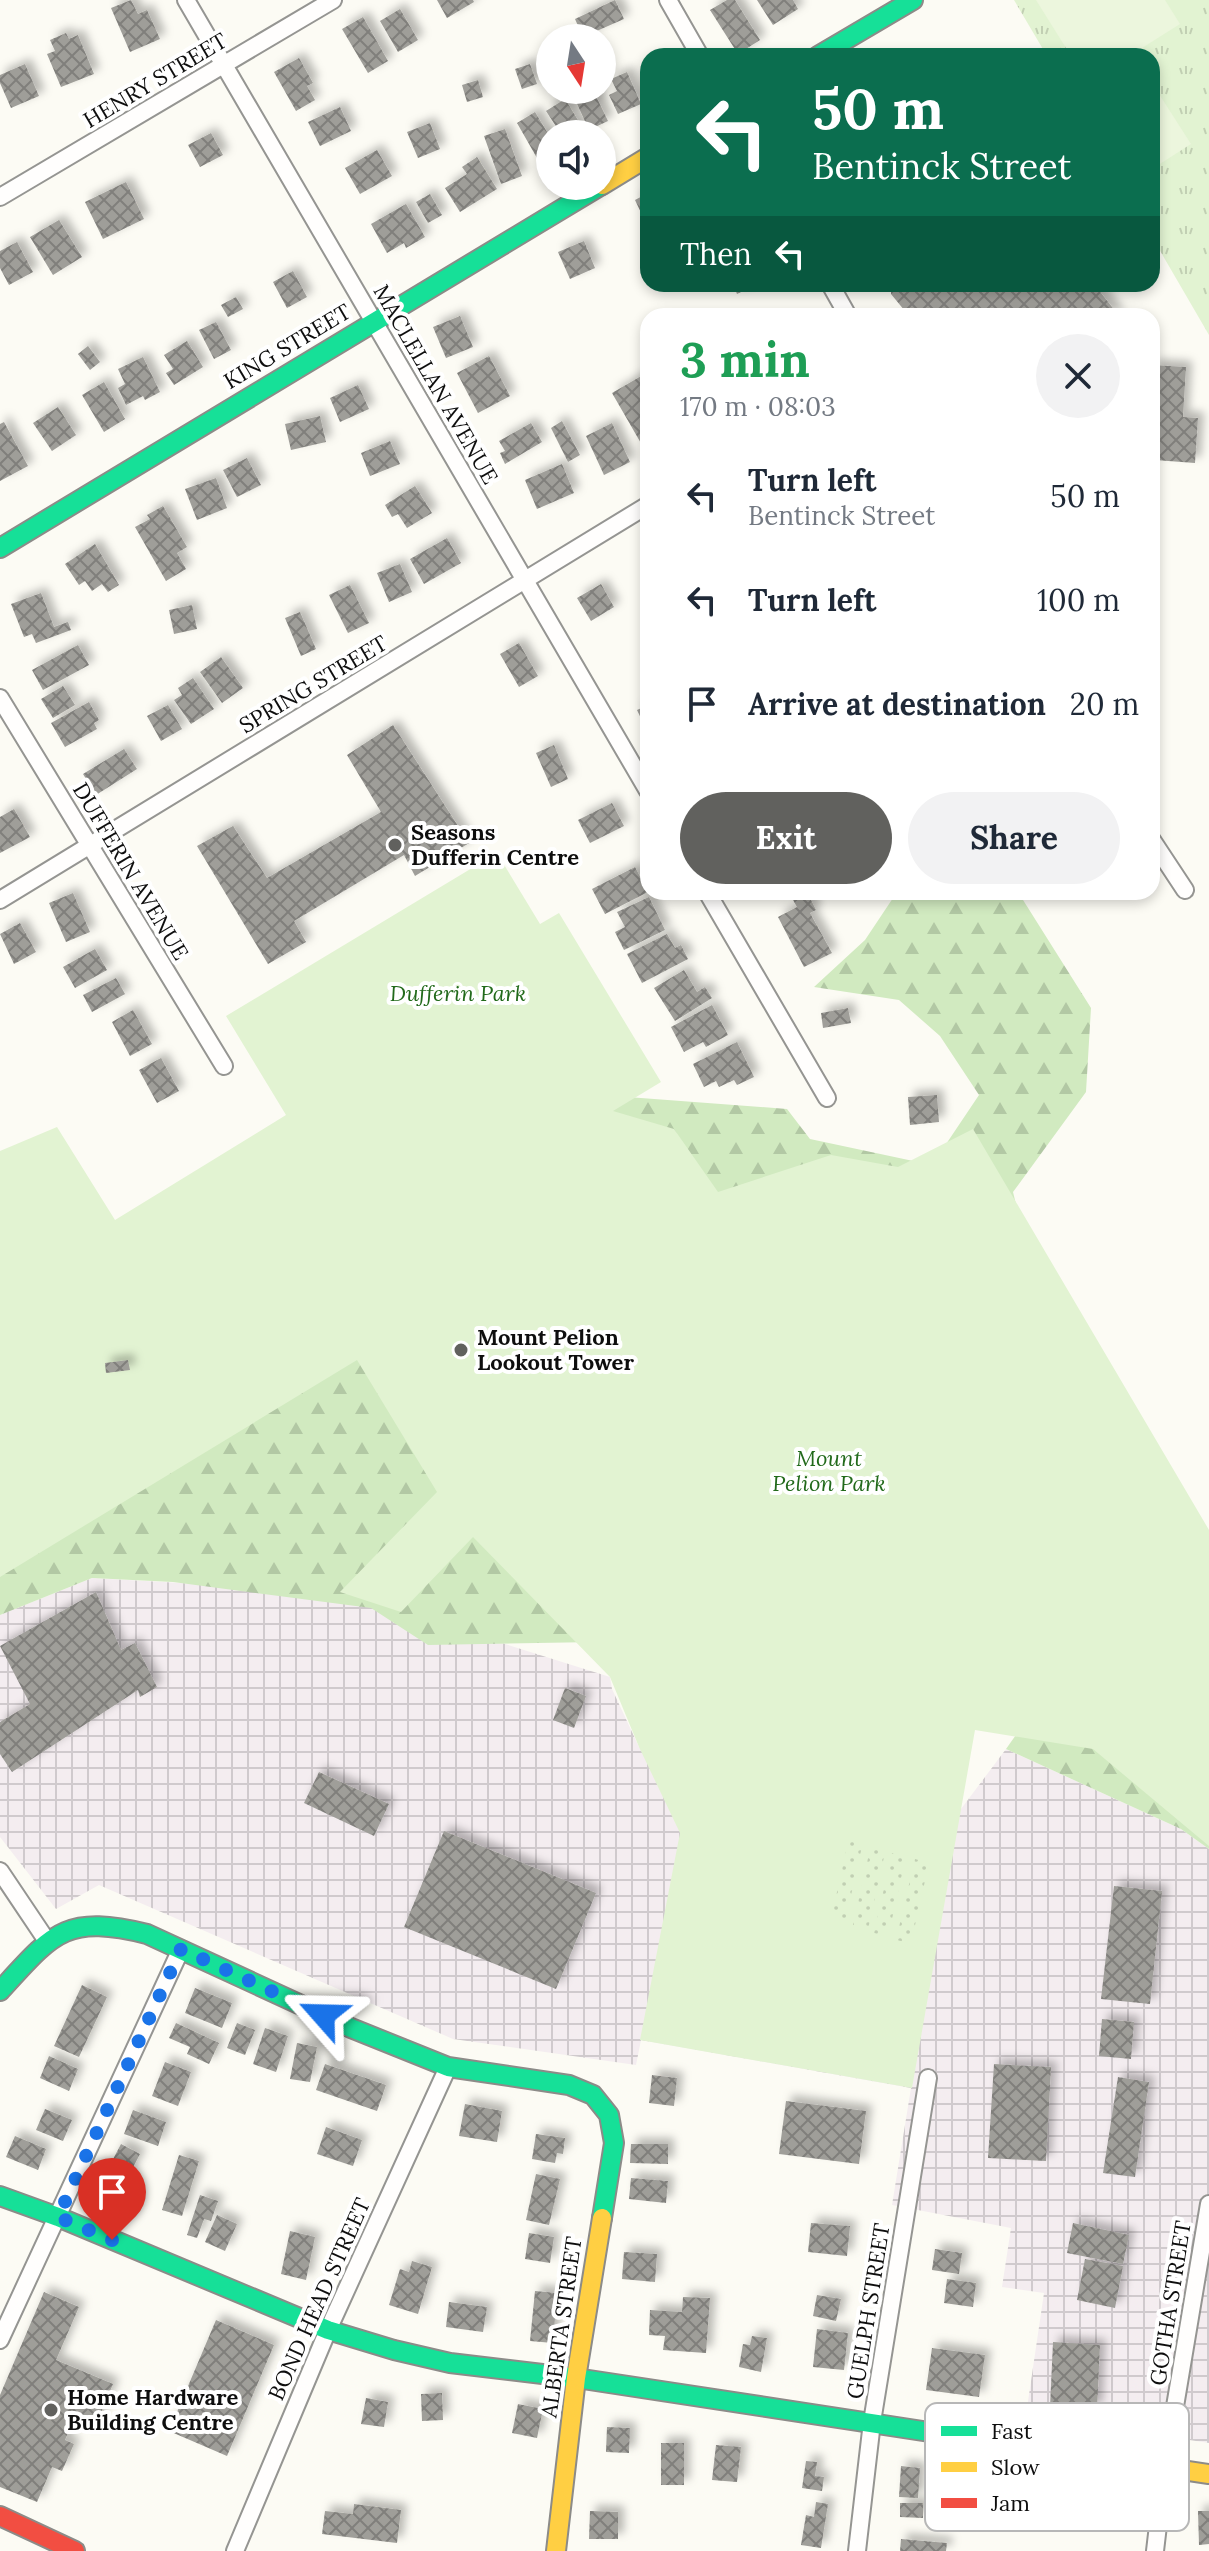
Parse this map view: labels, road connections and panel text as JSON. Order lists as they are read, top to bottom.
{
  "streets": {
    "street": [
      "HENRY STREET",
      "KING STREET",
      "MACLELLAN AVENUE",
      "SPRING STREET",
      "DUFFERIN AVENUE",
      "BOND HEAD STREET",
      "GOTHA STREET",
      "GUELPH STREET",
      "ALBERTA STREET"
    ]
  },
  "crossings": [
    ["HENRY STREET", "MACLELLAN AVENUE"],
    ["KING STREET", "MACLELLAN AVENUE"],
    ["MACLELLAN AVENUE", "SPRING STREET"],
    ["SPRING STREET", "DUFFERIN AVENUE"],
    ["BOND HEAD STREET", "ALBERTA STREET"]
  ],
  "parks": ["Dufferin Park", "Mount Pelion Park"],
  "places": ["Seasons Dufferin Centre", "Mount Pelion Lookout Tower", "Home Hardware Building Centre"],
  "legend": ["Fast", "Slow", "Jam"],
  "north": "bottom",
  "page": {
    "turn": ["50 m", "Bentinck Street"],
    "then": "Then",
    "heading": ["3 min", "170 m · 08:03"],
    "list": [
      {
        "name": "Turn left",
        "note": "Bentinck Street",
        "value": "50 m"
      },
      {
        "name": "Turn left",
        "value": "100 m"
      },
      {
        "name": "Arrive at destination",
        "value": "20 m"
      }
    ],
    "buttons": ["Exit", "Share"]
  }
}
